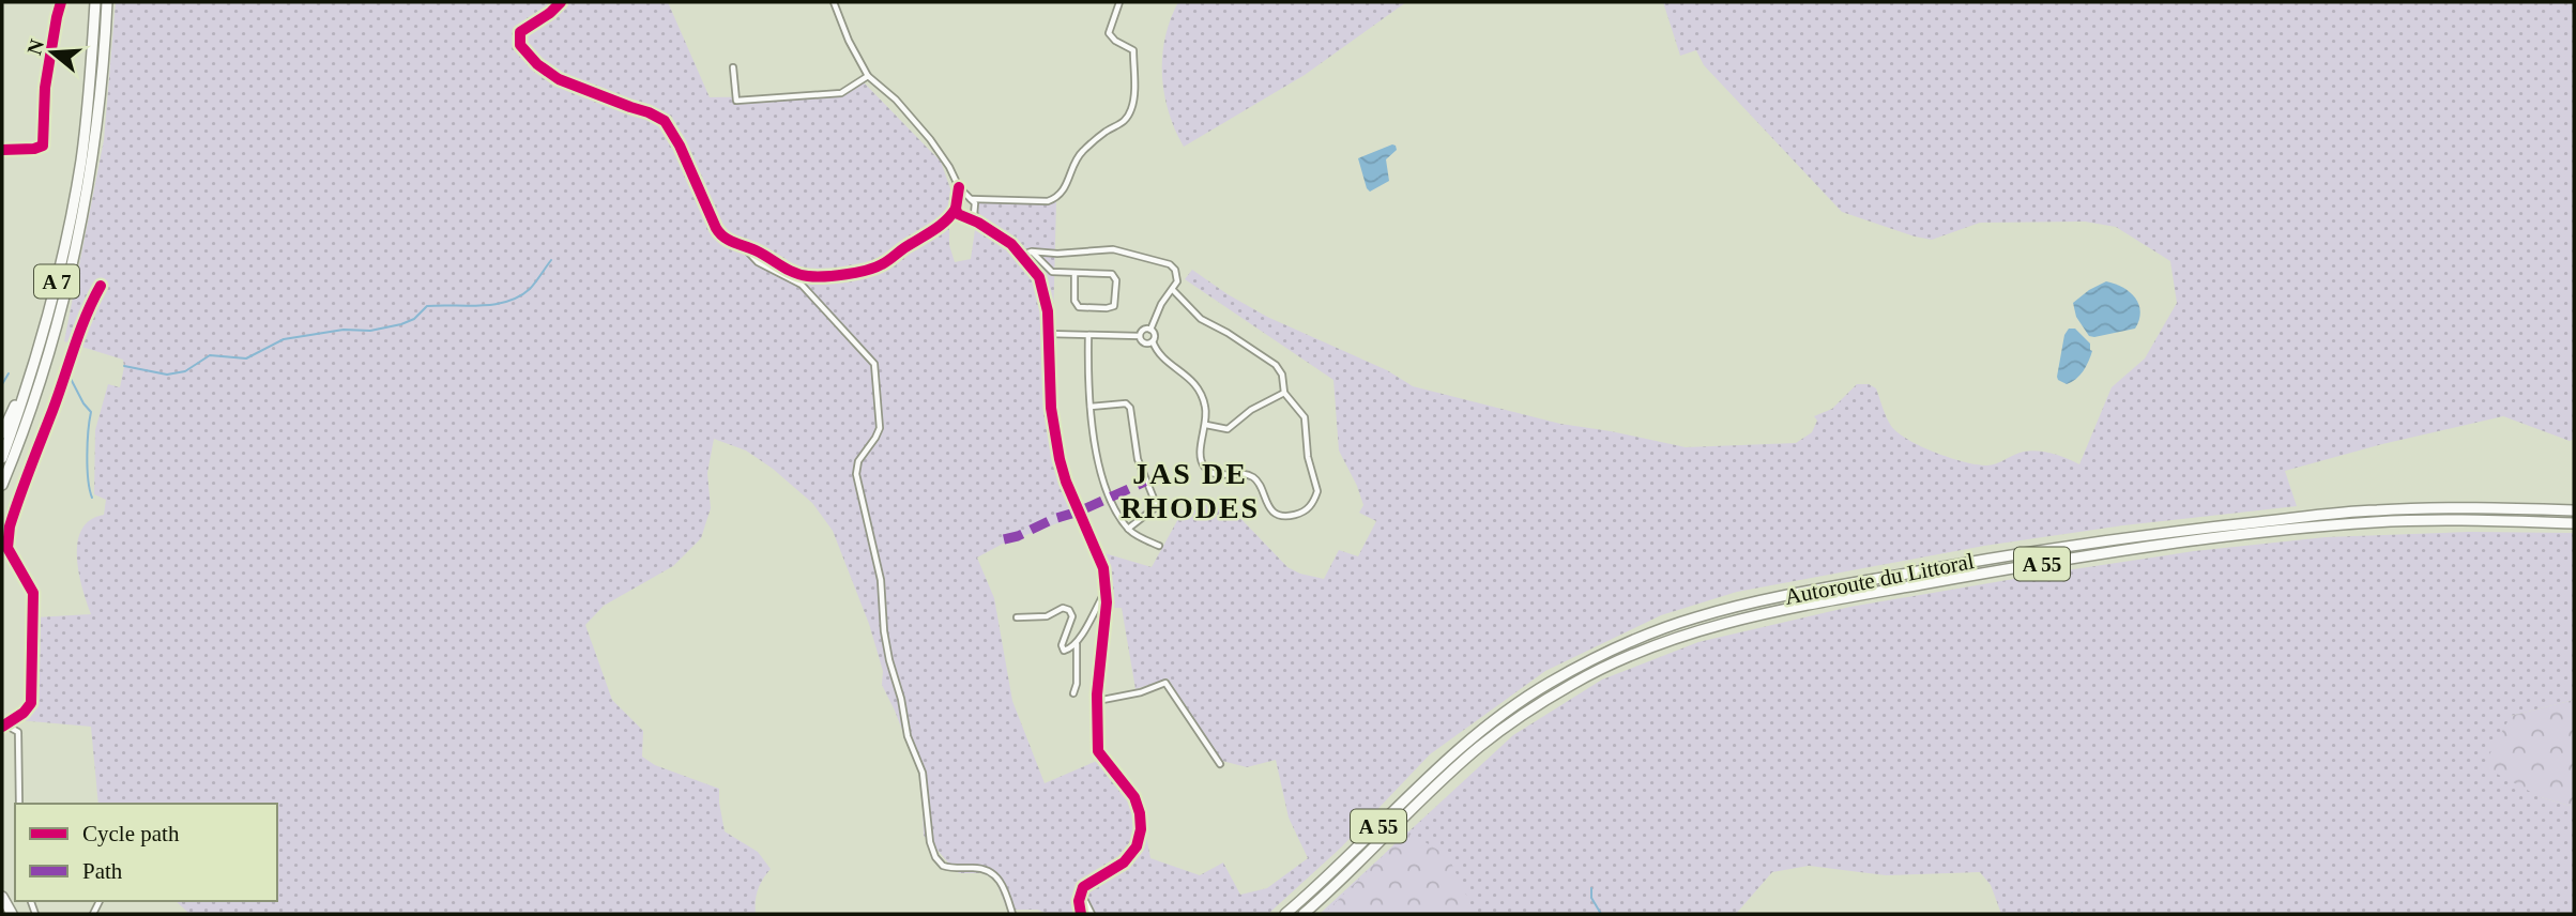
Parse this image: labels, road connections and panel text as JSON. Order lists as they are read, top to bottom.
{
  "streets": {
    "highway": ["A 7", "A 55", "Autoroute du Littoral"]
  },
  "districts": ["JAS DE RHODES"],
  "legend": ["Cycle path", "Path"],
  "north": "left"
}
